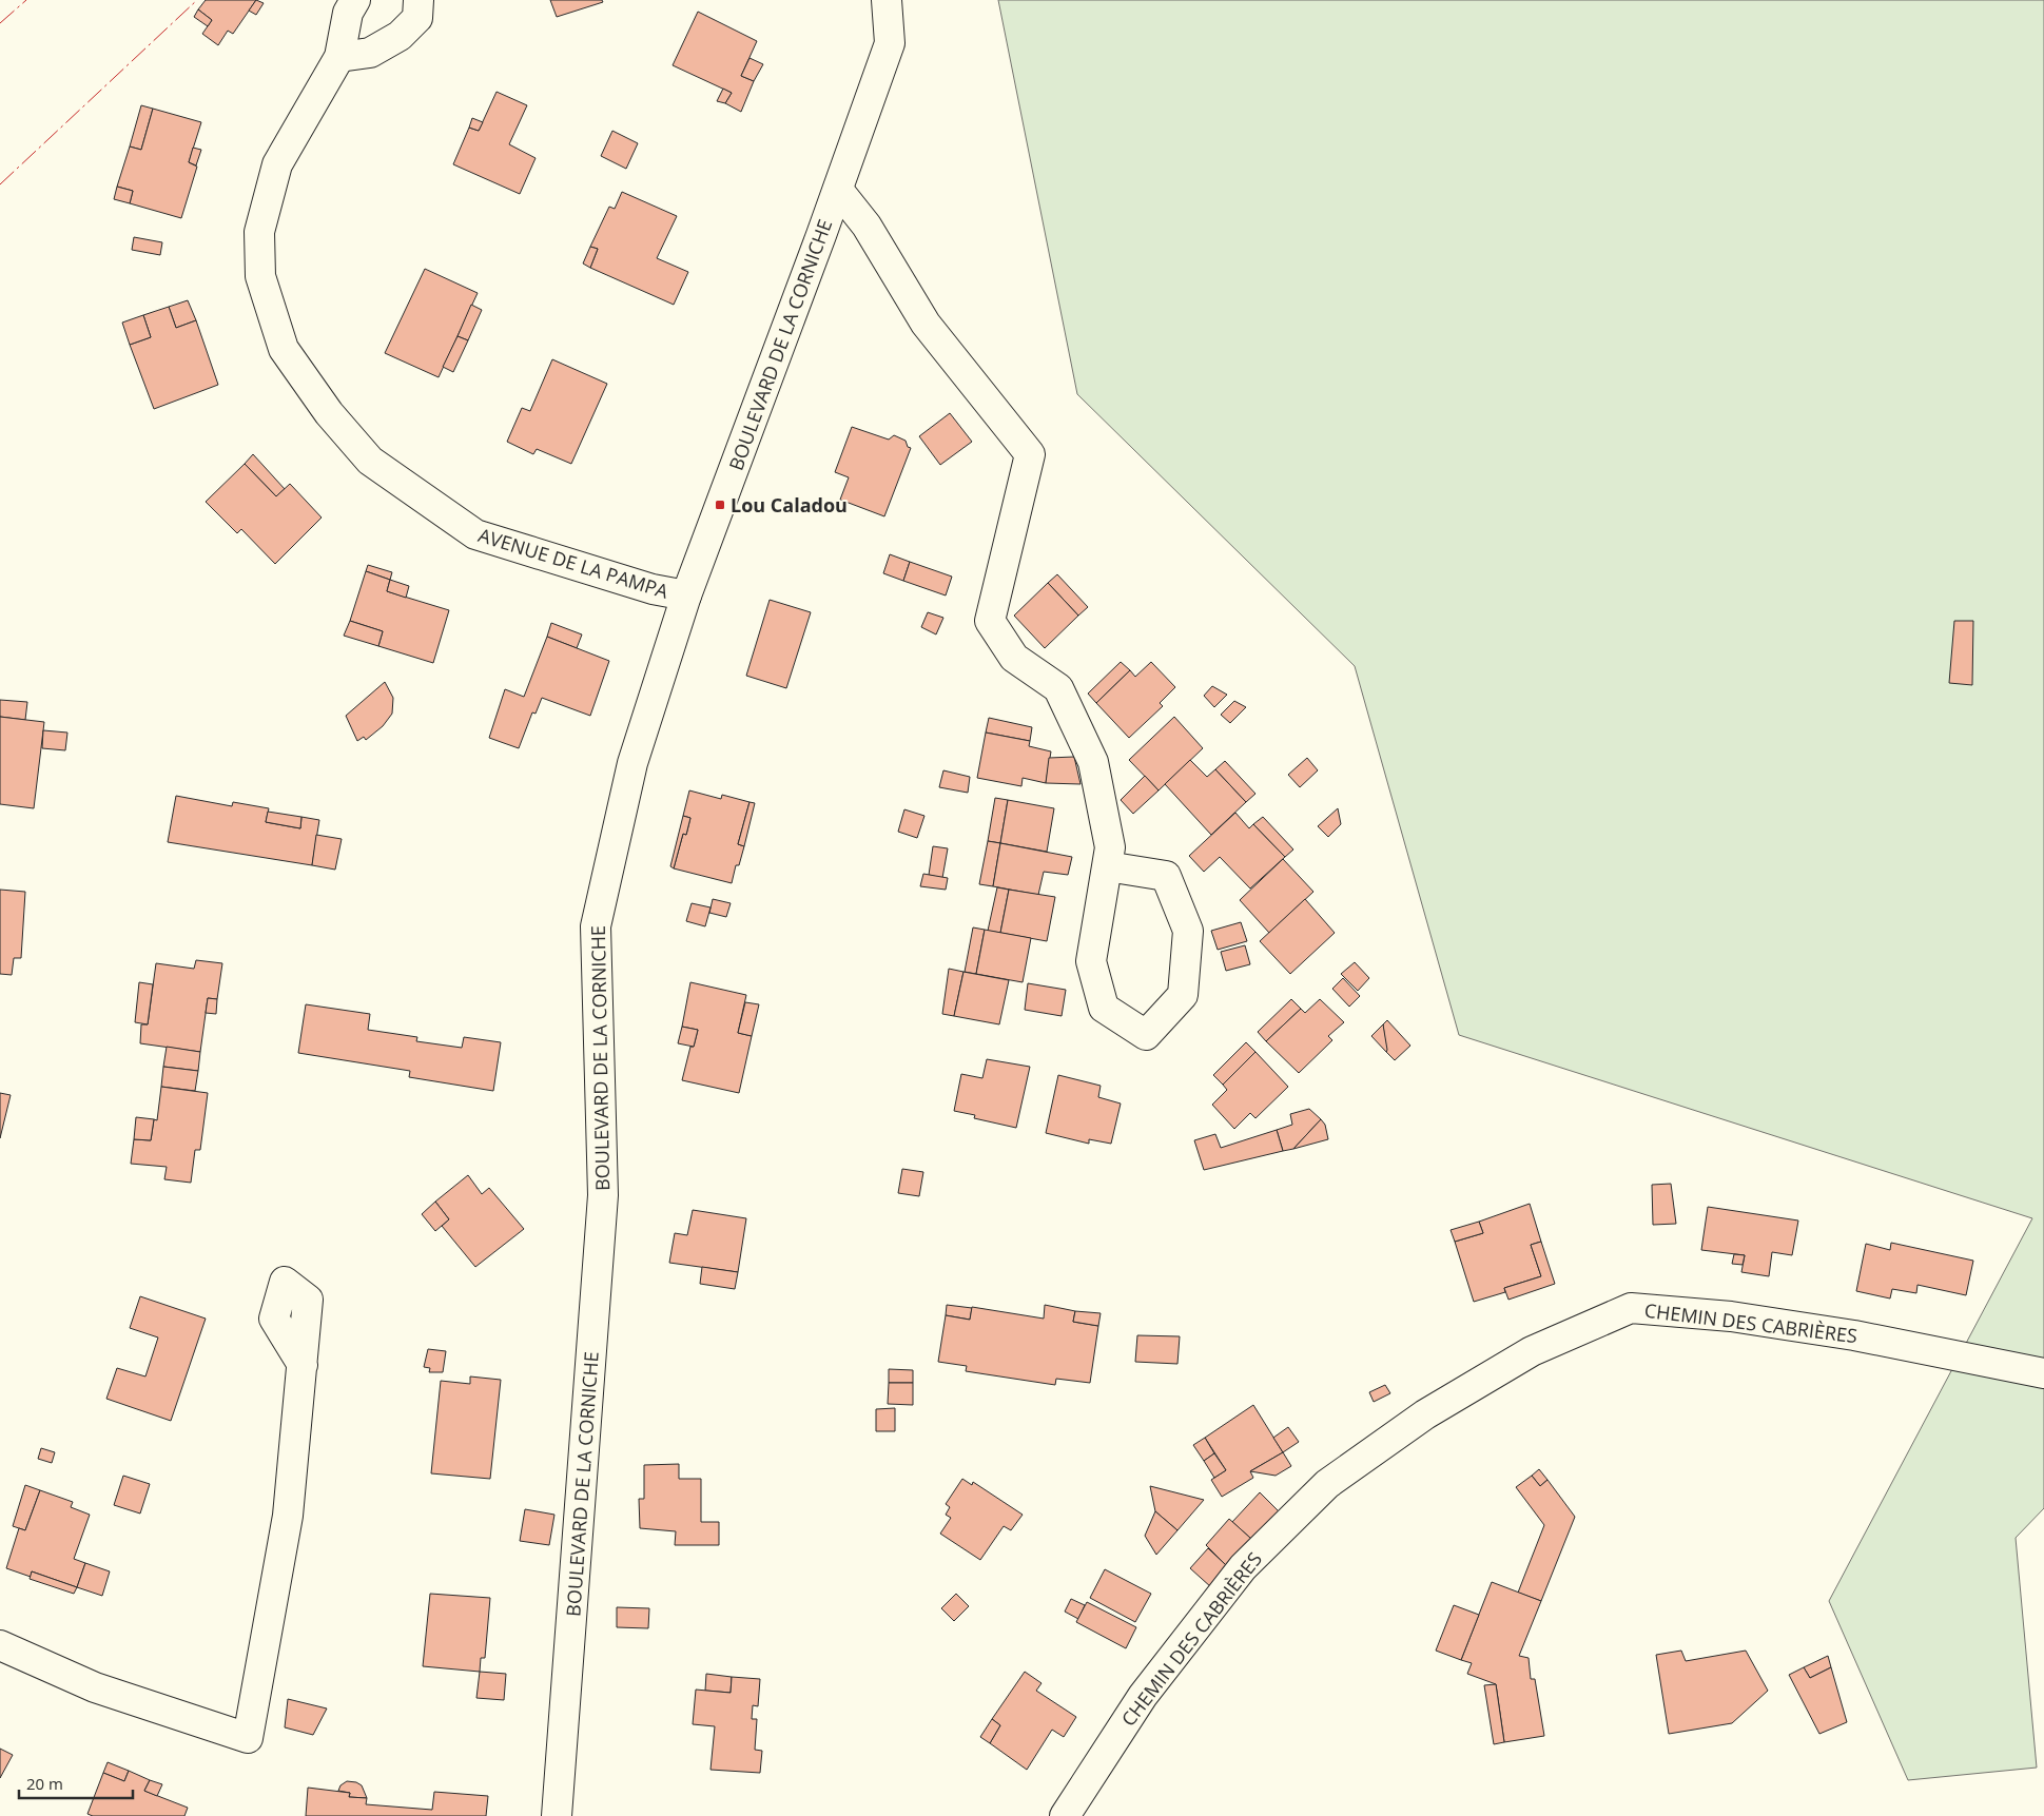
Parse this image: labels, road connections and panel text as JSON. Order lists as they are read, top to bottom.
{
  "streets": {
    "street": ["BOULEVARD DE LA CORNICHE", "AVENUE DE LA PAMPA", "CHEMIN DES CABRIÈRES"]
  },
  "crossings": [
    ["BOULEVARD DE LA CORNICHE", "AVENUE DE LA PAMPA"]
  ],
  "places": {
    "transit": ["Lou Caladou"]
  },
  "scale_bar": "20 m"
}
